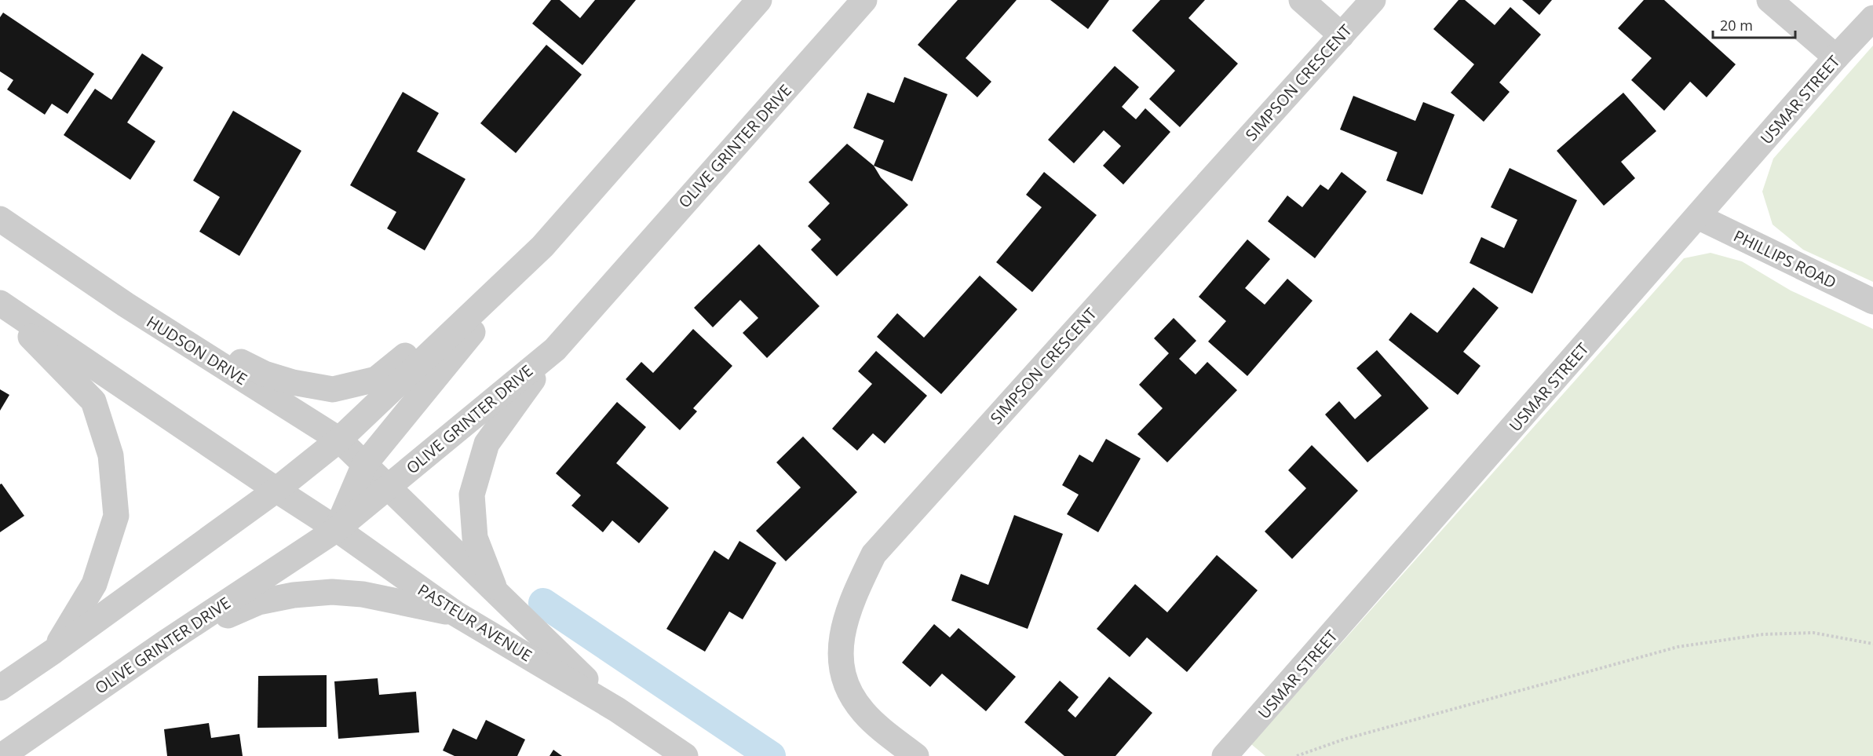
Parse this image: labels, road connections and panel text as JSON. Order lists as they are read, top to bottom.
{
  "streets": {
    "street": [
      "SIMPSON CRESCENT",
      "USMAR STREET",
      "OLIVE GRINTER DRIVE",
      "PHILLIPS ROAD",
      "HUDSON DRIVE",
      "PASTEUR AVENUE"
    ]
  },
  "crossings": [
    ["USMAR STREET", "PHILLIPS ROAD"],
    ["OLIVE GRINTER DRIVE", "HUDSON DRIVE"],
    ["OLIVE GRINTER DRIVE", "PASTEUR AVENUE"],
    ["HUDSON DRIVE", "PASTEUR AVENUE"]
  ],
  "scale_bar": "20 m"
}
